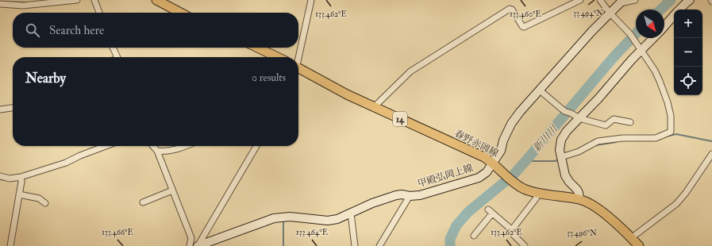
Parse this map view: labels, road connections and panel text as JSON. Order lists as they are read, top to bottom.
{
  "streets": {
    "main road": ["14", "春野赤岡線", "甲殿弘岡上線"]
  },
  "crossings": [
    ["春野赤岡線", "甲殿弘岡上線"]
  ],
  "water": ["新川川"],
  "north": "bottom right",
  "page": {
    "map_buttons": ["+", "−"],
    "search": "Search here",
    "heading": ["Nearby", "0 results"]
  },
  "coordinates": [
    "33.494°N",
    "133.462°E",
    "133.460°E",
    "133.466°E",
    "133.464°E",
    "33.496°N"
  ]
}
